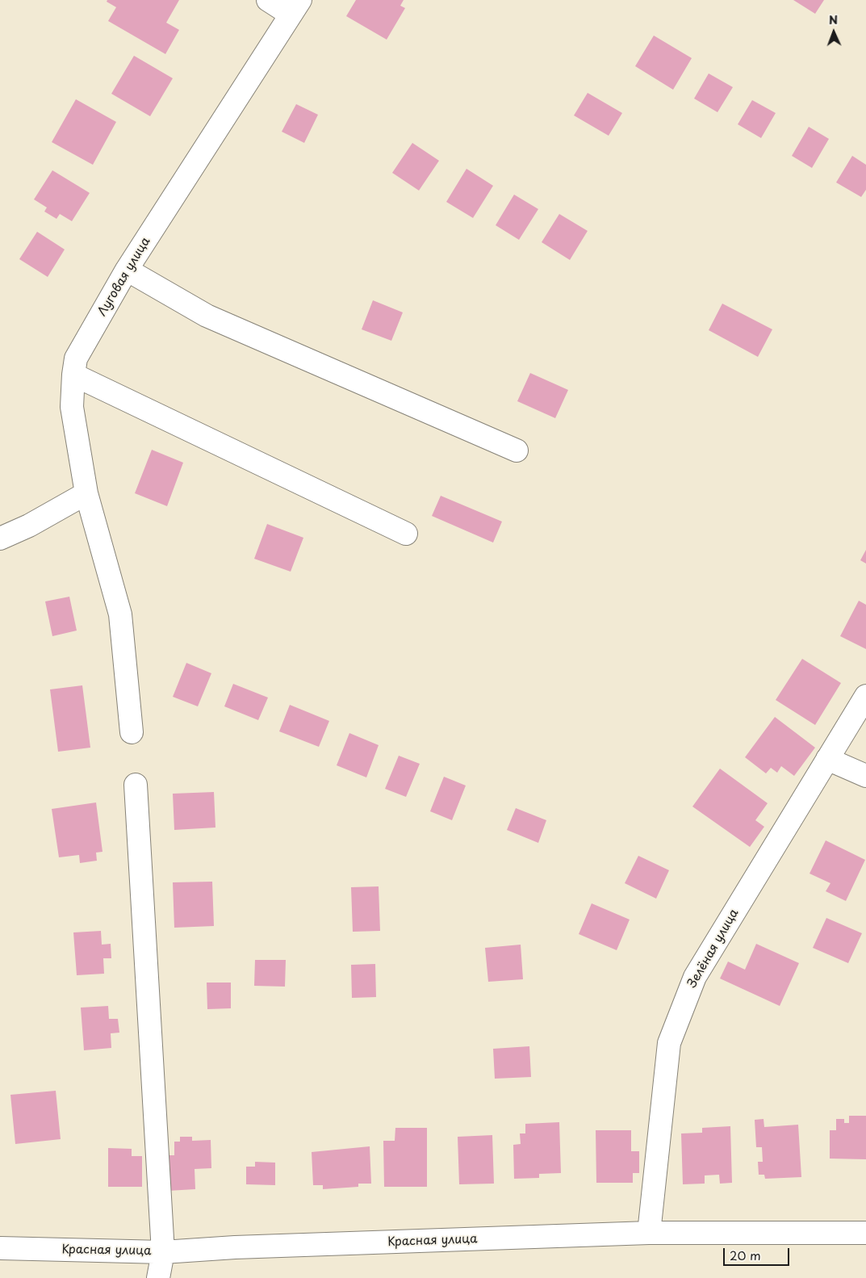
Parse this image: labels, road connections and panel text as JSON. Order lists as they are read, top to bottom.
{
  "streets": {
    "street": ["Луговая улица", "Зелёная улица", "Красная улица"]
  },
  "crossings": [
    ["Зелёная улица", "Красная улица"]
  ],
  "scale_bar": "20 m",
  "north": "top"
}
